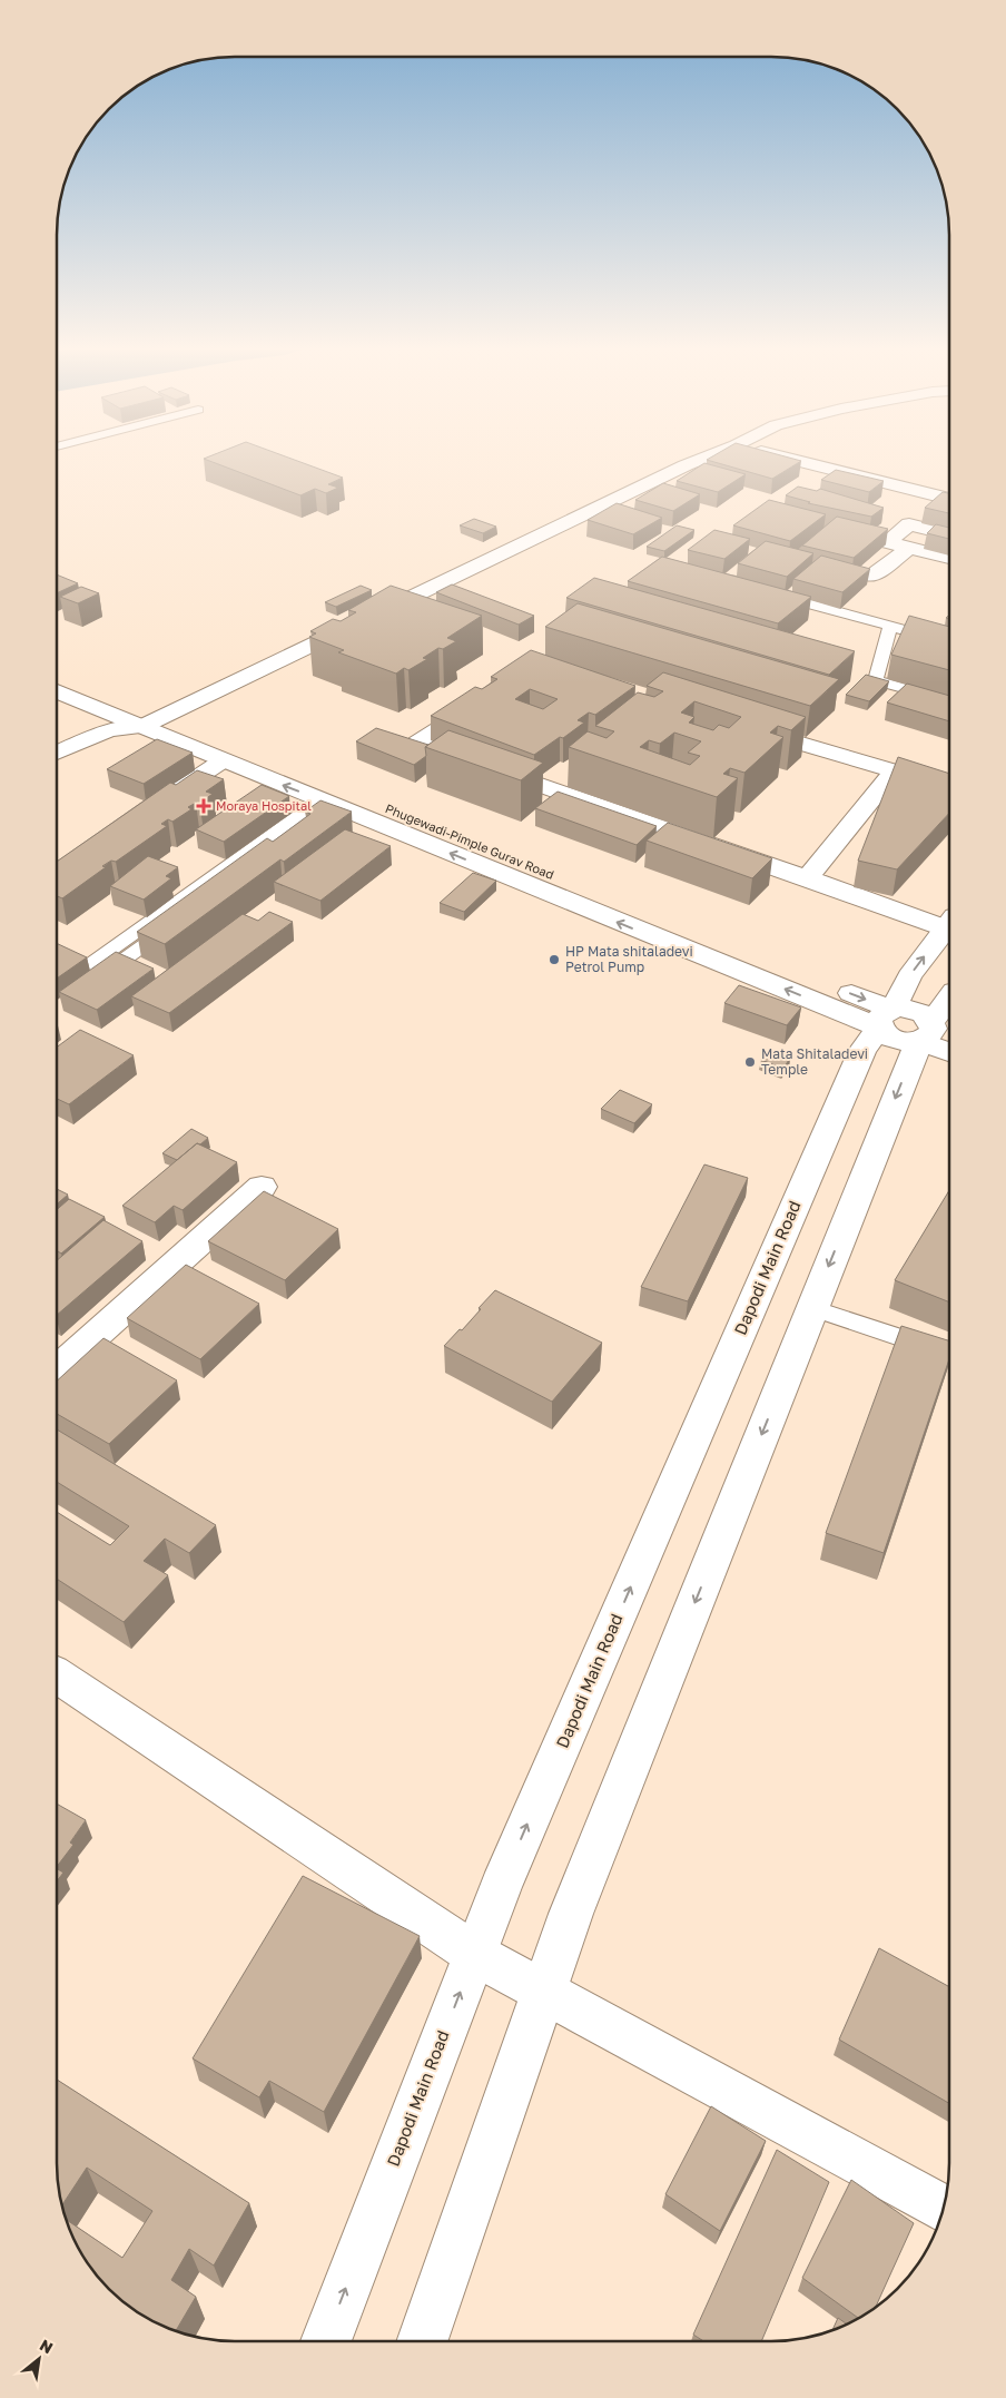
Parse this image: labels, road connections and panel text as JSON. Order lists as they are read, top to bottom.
{
  "streets": {
    "street": ["Phugewadi-Pimple Gurav Road", "Dapodi Main Road"]
  },
  "crossings": [
    ["Phugewadi-Pimple Gurav Road", "Dapodi Main Road"]
  ],
  "places": {
    "health": ["Moraya Hospital"],
    "other": ["HP Mata shitaladevi Petrol Pump", "Mata Shitaladevi Temple"]
  },
  "north": "top right"
}
